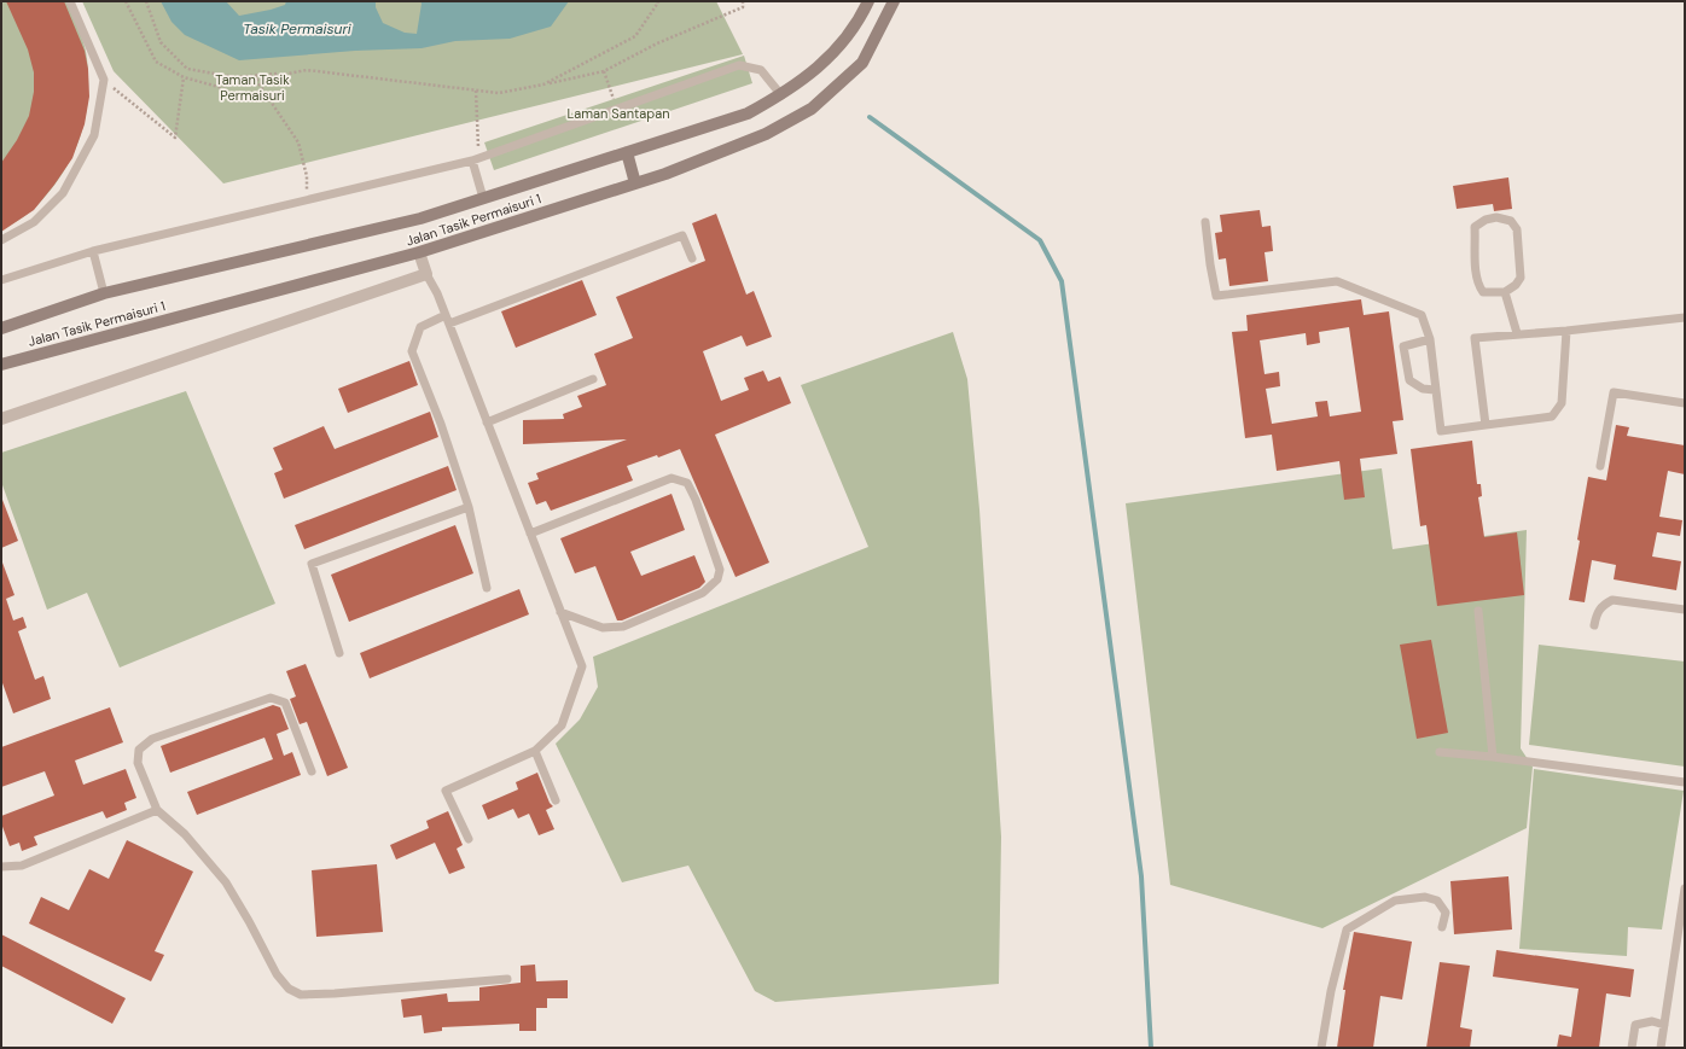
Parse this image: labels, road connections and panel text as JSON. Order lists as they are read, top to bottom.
{
  "streets": {
    "main road": ["Jalan Tasik Permaisuri 1"]
  },
  "water": ["Tasik Permaisuri"],
  "parks": ["Taman Tasik Permaisuri", "Laman Santapan"]
}
